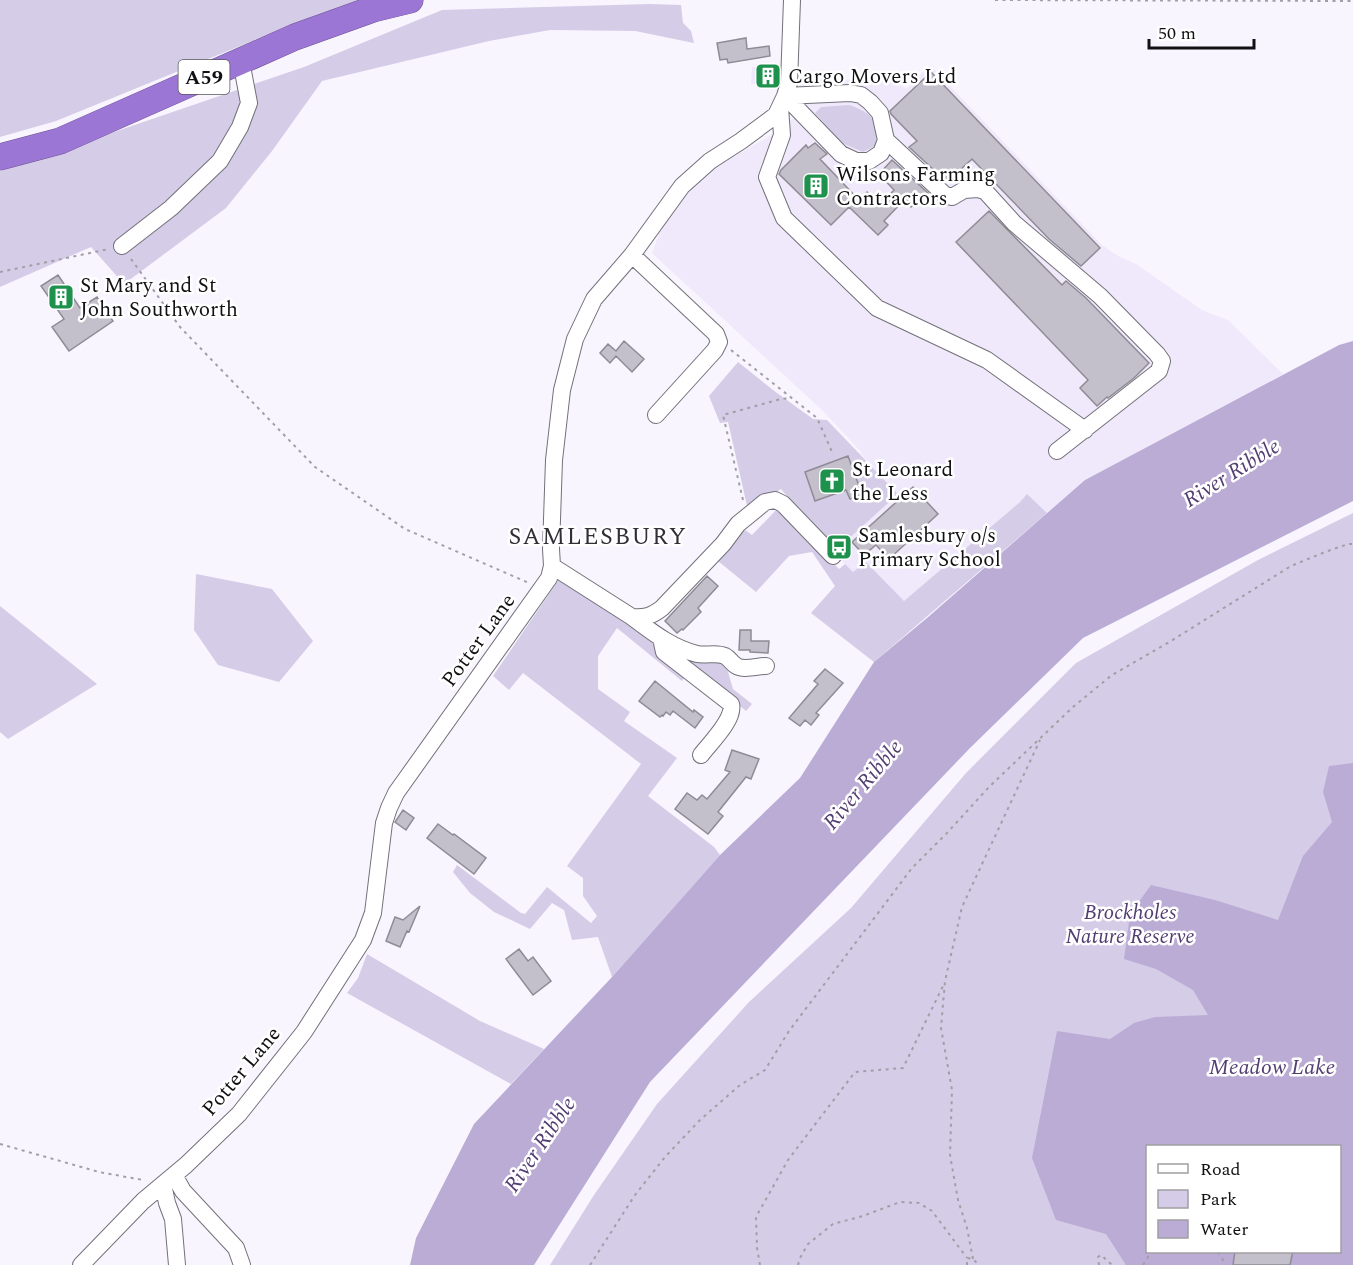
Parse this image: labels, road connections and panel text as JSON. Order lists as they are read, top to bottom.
{
  "streets": {
    "highway": ["A59"],
    "street": ["Potter Lane"]
  },
  "districts": ["SAMLESBURY"],
  "water": ["River Ribble", "Meadow Lake"],
  "parks": ["Brockholes Nature Reserve"],
  "places": {
    "building": ["Cargo Movers Ltd", "Wilsons Farming Contractors", "St Mary and St John Southworth"],
    "church": ["St Leonard the Less"],
    "bus stop": ["Samlesbury o/s Primary School"]
  },
  "legend": ["Road", "Park", "Water"],
  "scale_bar": "50 m"
}
